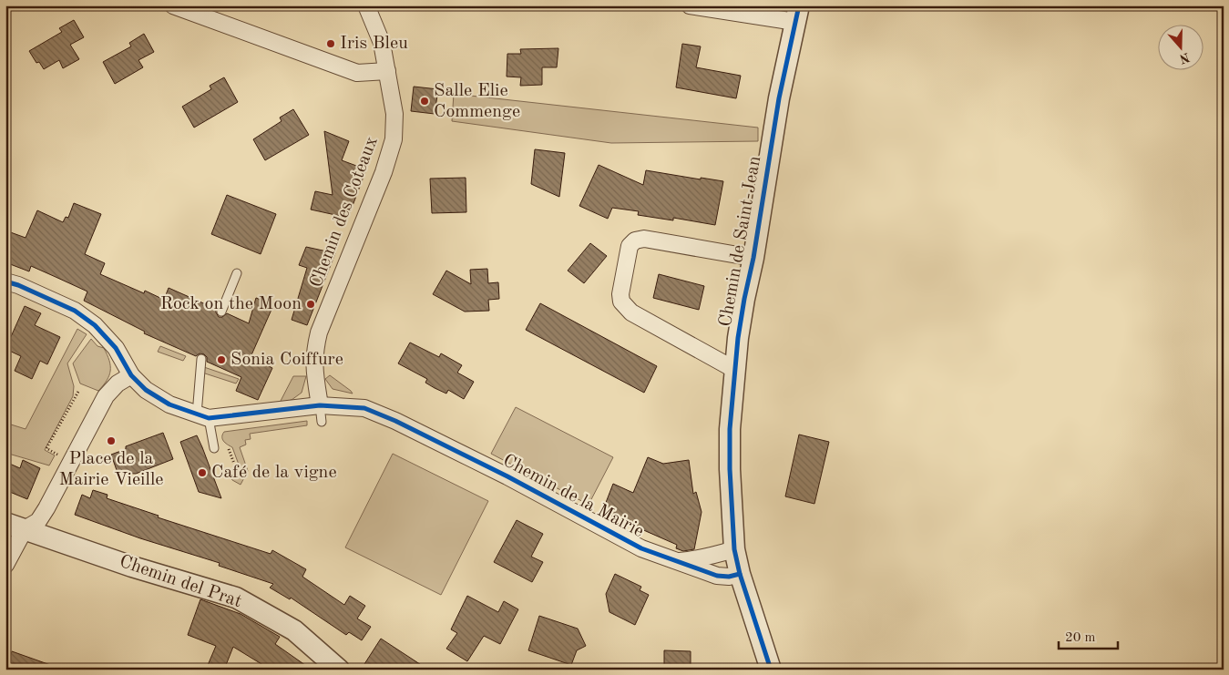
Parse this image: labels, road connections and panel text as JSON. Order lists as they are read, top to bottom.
{
  "streets": {
    "street": [
      "Chemin des Coteaux",
      "Chemin de Saint-Jean",
      "Chemin de la Mairie",
      "Chemin del Prat"
    ]
  },
  "crossings": [
    ["Chemin des Coteaux", "Chemin de la Mairie"],
    ["Chemin de Saint-Jean", "Chemin de la Mairie"]
  ],
  "places": [
    "Iris Bleu",
    "Salle Elie Commenge",
    "Rock on the Moon",
    "Sonia Coiffure",
    "Place de la Mairie Vieille",
    "Café de la vigne"
  ],
  "scale_bar": "20 m",
  "north": "bottom"
}
